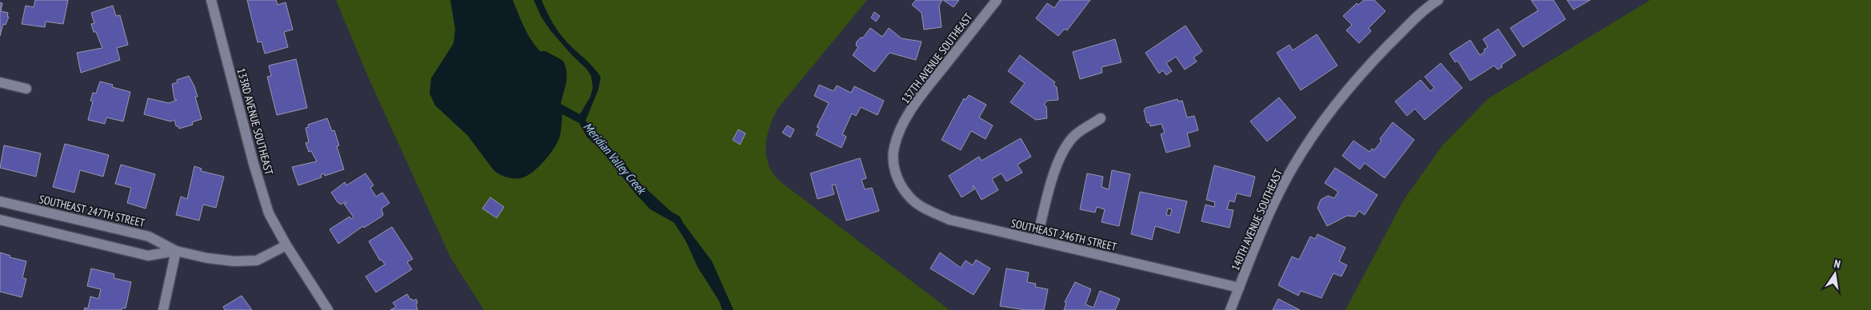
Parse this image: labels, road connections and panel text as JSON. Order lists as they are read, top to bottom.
{
  "streets": {
    "street": [
      "137TH AVENUE SOUTHEAST",
      "133RD AVENUE SOUTHEAST",
      "SOUTHEAST 247TH STREET",
      "140TH AVENUE SOUTHEAST",
      "SOUTHEAST 246TH STREET"
    ]
  },
  "crossings": [
    ["137TH AVENUE SOUTHEAST", "SOUTHEAST 246TH STREET"],
    ["133RD AVENUE SOUTHEAST", "SOUTHEAST 247TH STREET"],
    ["140TH AVENUE SOUTHEAST", "SOUTHEAST 246TH STREET"]
  ],
  "water": ["Meridian Valley Creek"],
  "north": "top"
}
